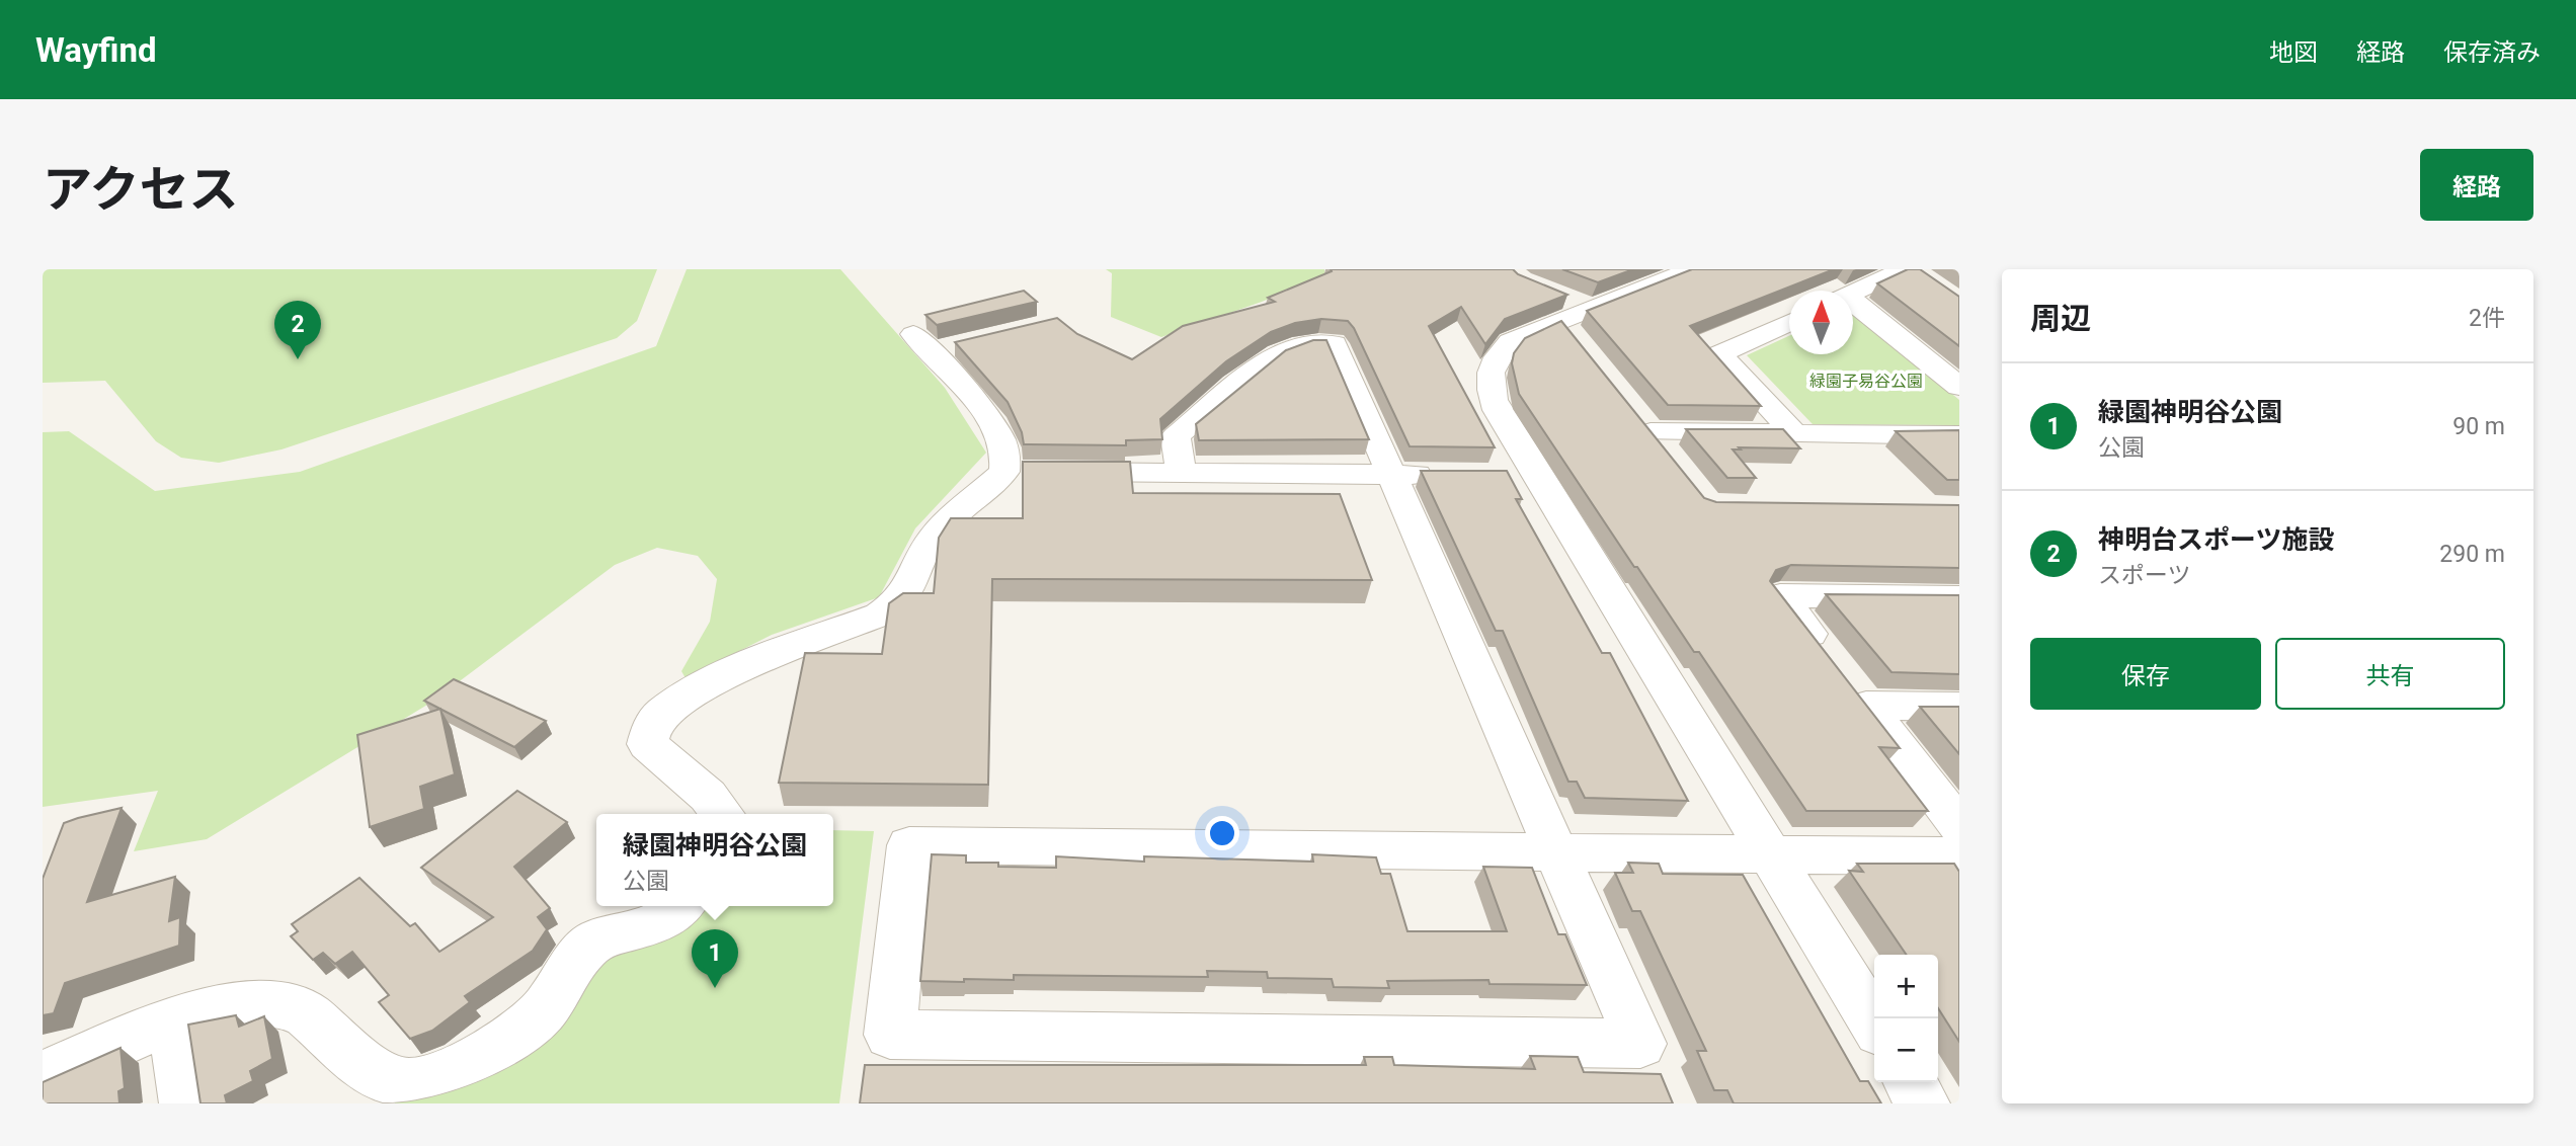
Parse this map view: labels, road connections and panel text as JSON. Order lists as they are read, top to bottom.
{
  "parks": ["緑園子易谷公園"],
  "north": "top",
  "page": {
    "header": "Wayfind",
    "nav": ["地図", "経路", "保存済み"],
    "title": "アクセス",
    "buttons": [
      "経路",
      ["保存", "共有"]
    ],
    "heading": ["周辺", "2件"],
    "pins": ["2", "1"],
    "list": [
      {
        "mark": "1",
        "name": "緑園神明谷公園",
        "note": "公園",
        "value": "90 m"
      },
      {
        "mark": "2",
        "name": "神明台スポーツ施設",
        "note": "スポーツ",
        "value": "290 m"
      }
    ],
    "popup": ["緑園神明谷公園", "公園"],
    "map_buttons": ["+", "−"]
  }
}
